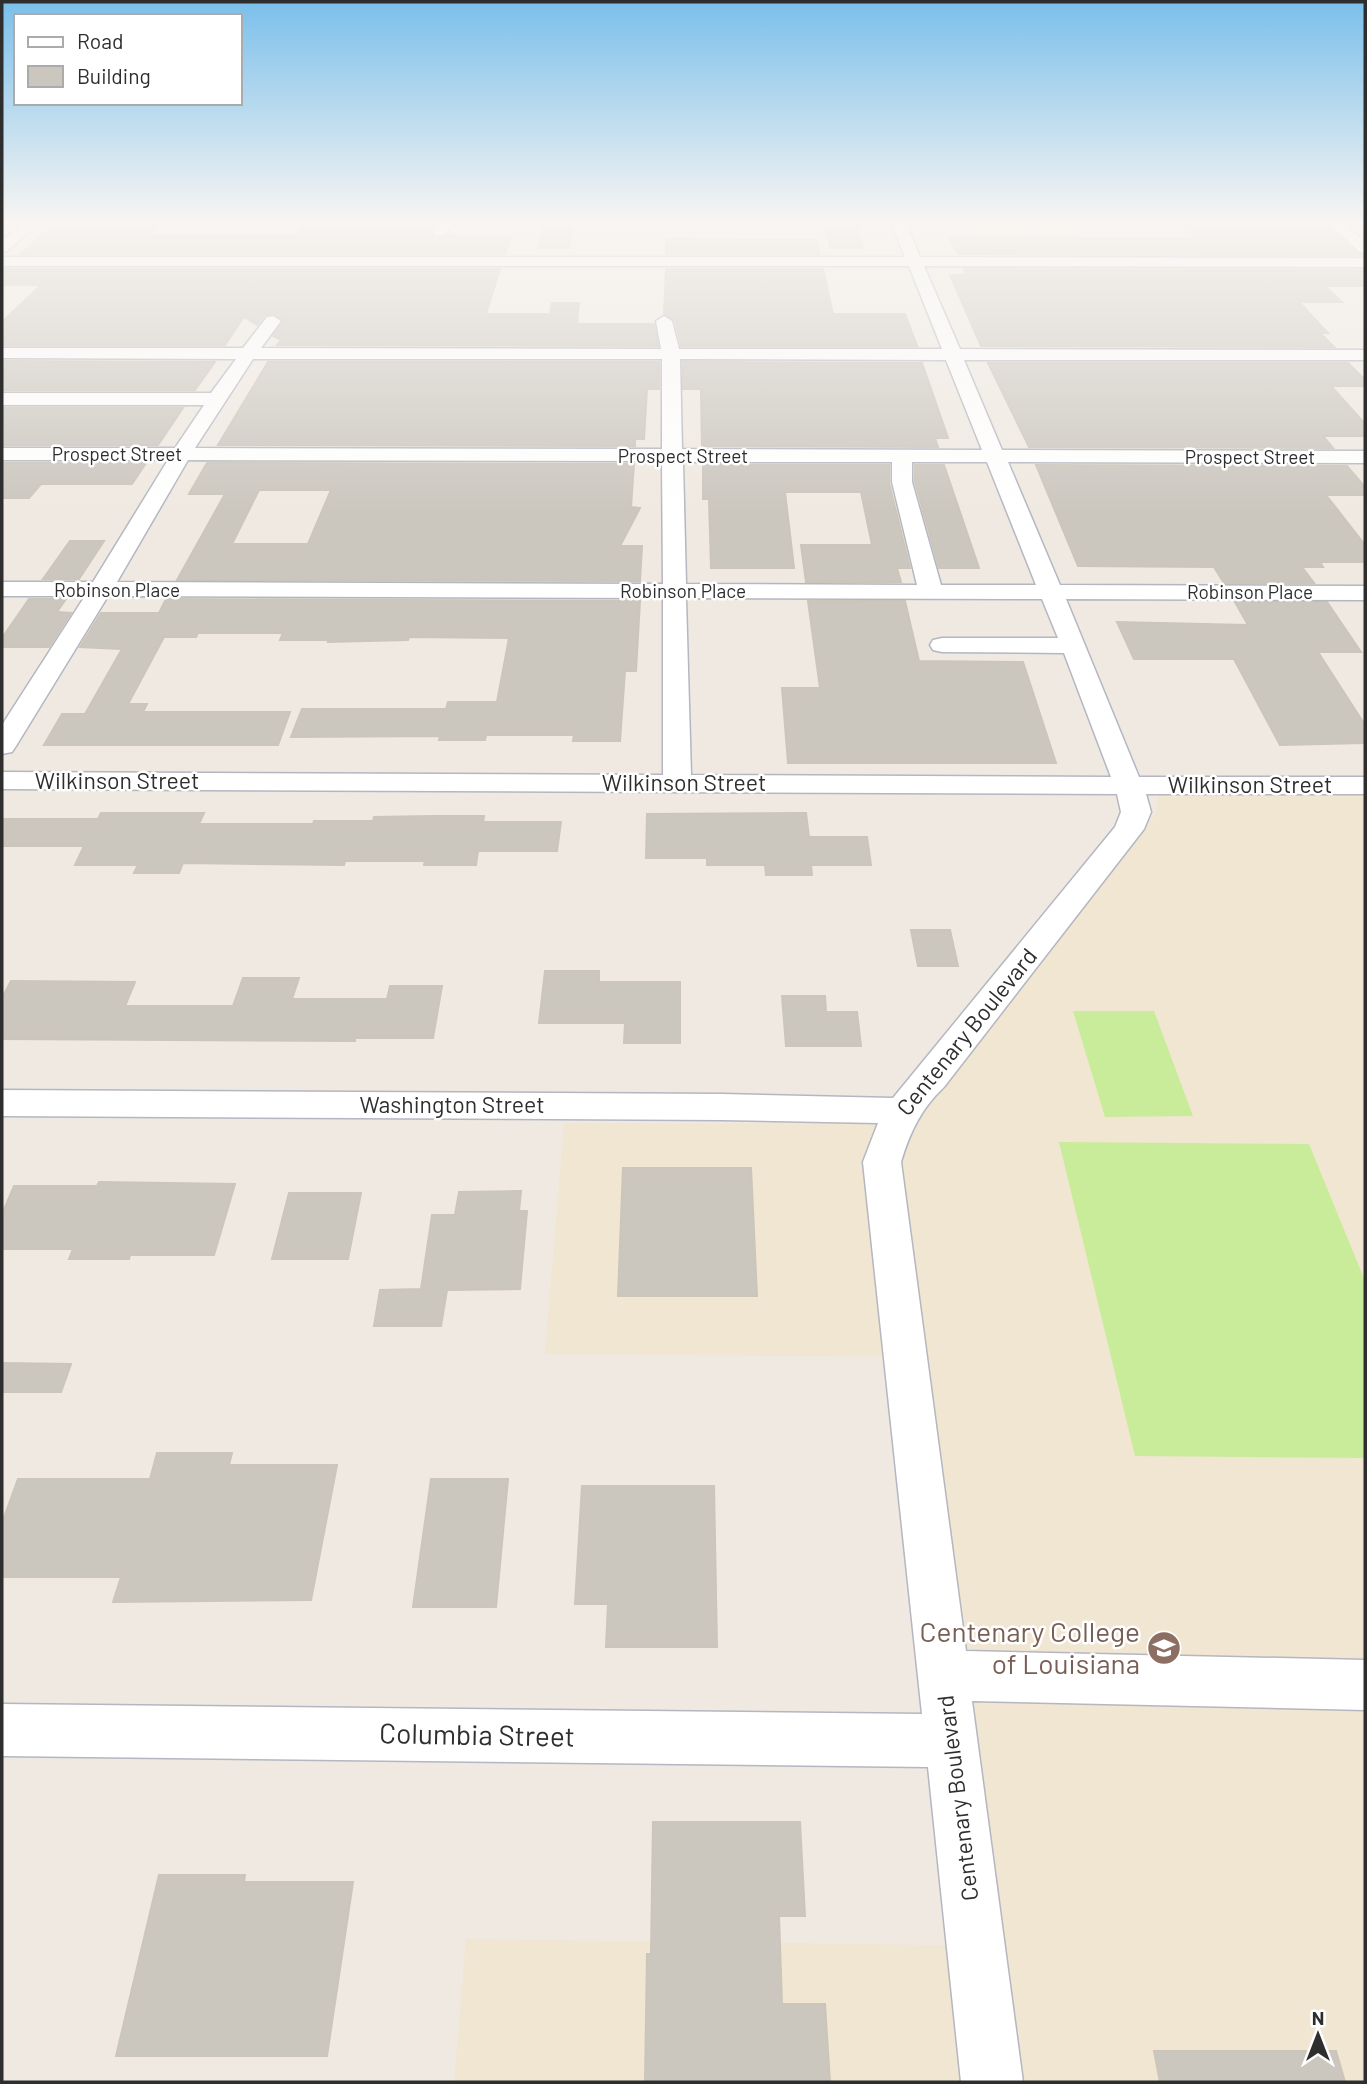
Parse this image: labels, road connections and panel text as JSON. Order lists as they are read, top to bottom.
{
  "streets": {
    "street": [
      "Prospect Street",
      "Robinson Place",
      "Wilkinson Street",
      "Centenary Boulevard",
      "Washington Street",
      "Columbia Street"
    ]
  },
  "crossings": [
    ["Prospect Street", "Centenary Boulevard"],
    ["Robinson Place", "Centenary Boulevard"],
    ["Wilkinson Street", "Centenary Boulevard"],
    ["Centenary Boulevard", "Washington Street"],
    ["Centenary Boulevard", "Columbia Street"]
  ],
  "places": {
    "school or university": ["Centenary College of Louisiana"]
  },
  "legend": ["Road", "Building"],
  "north": "top"
}
